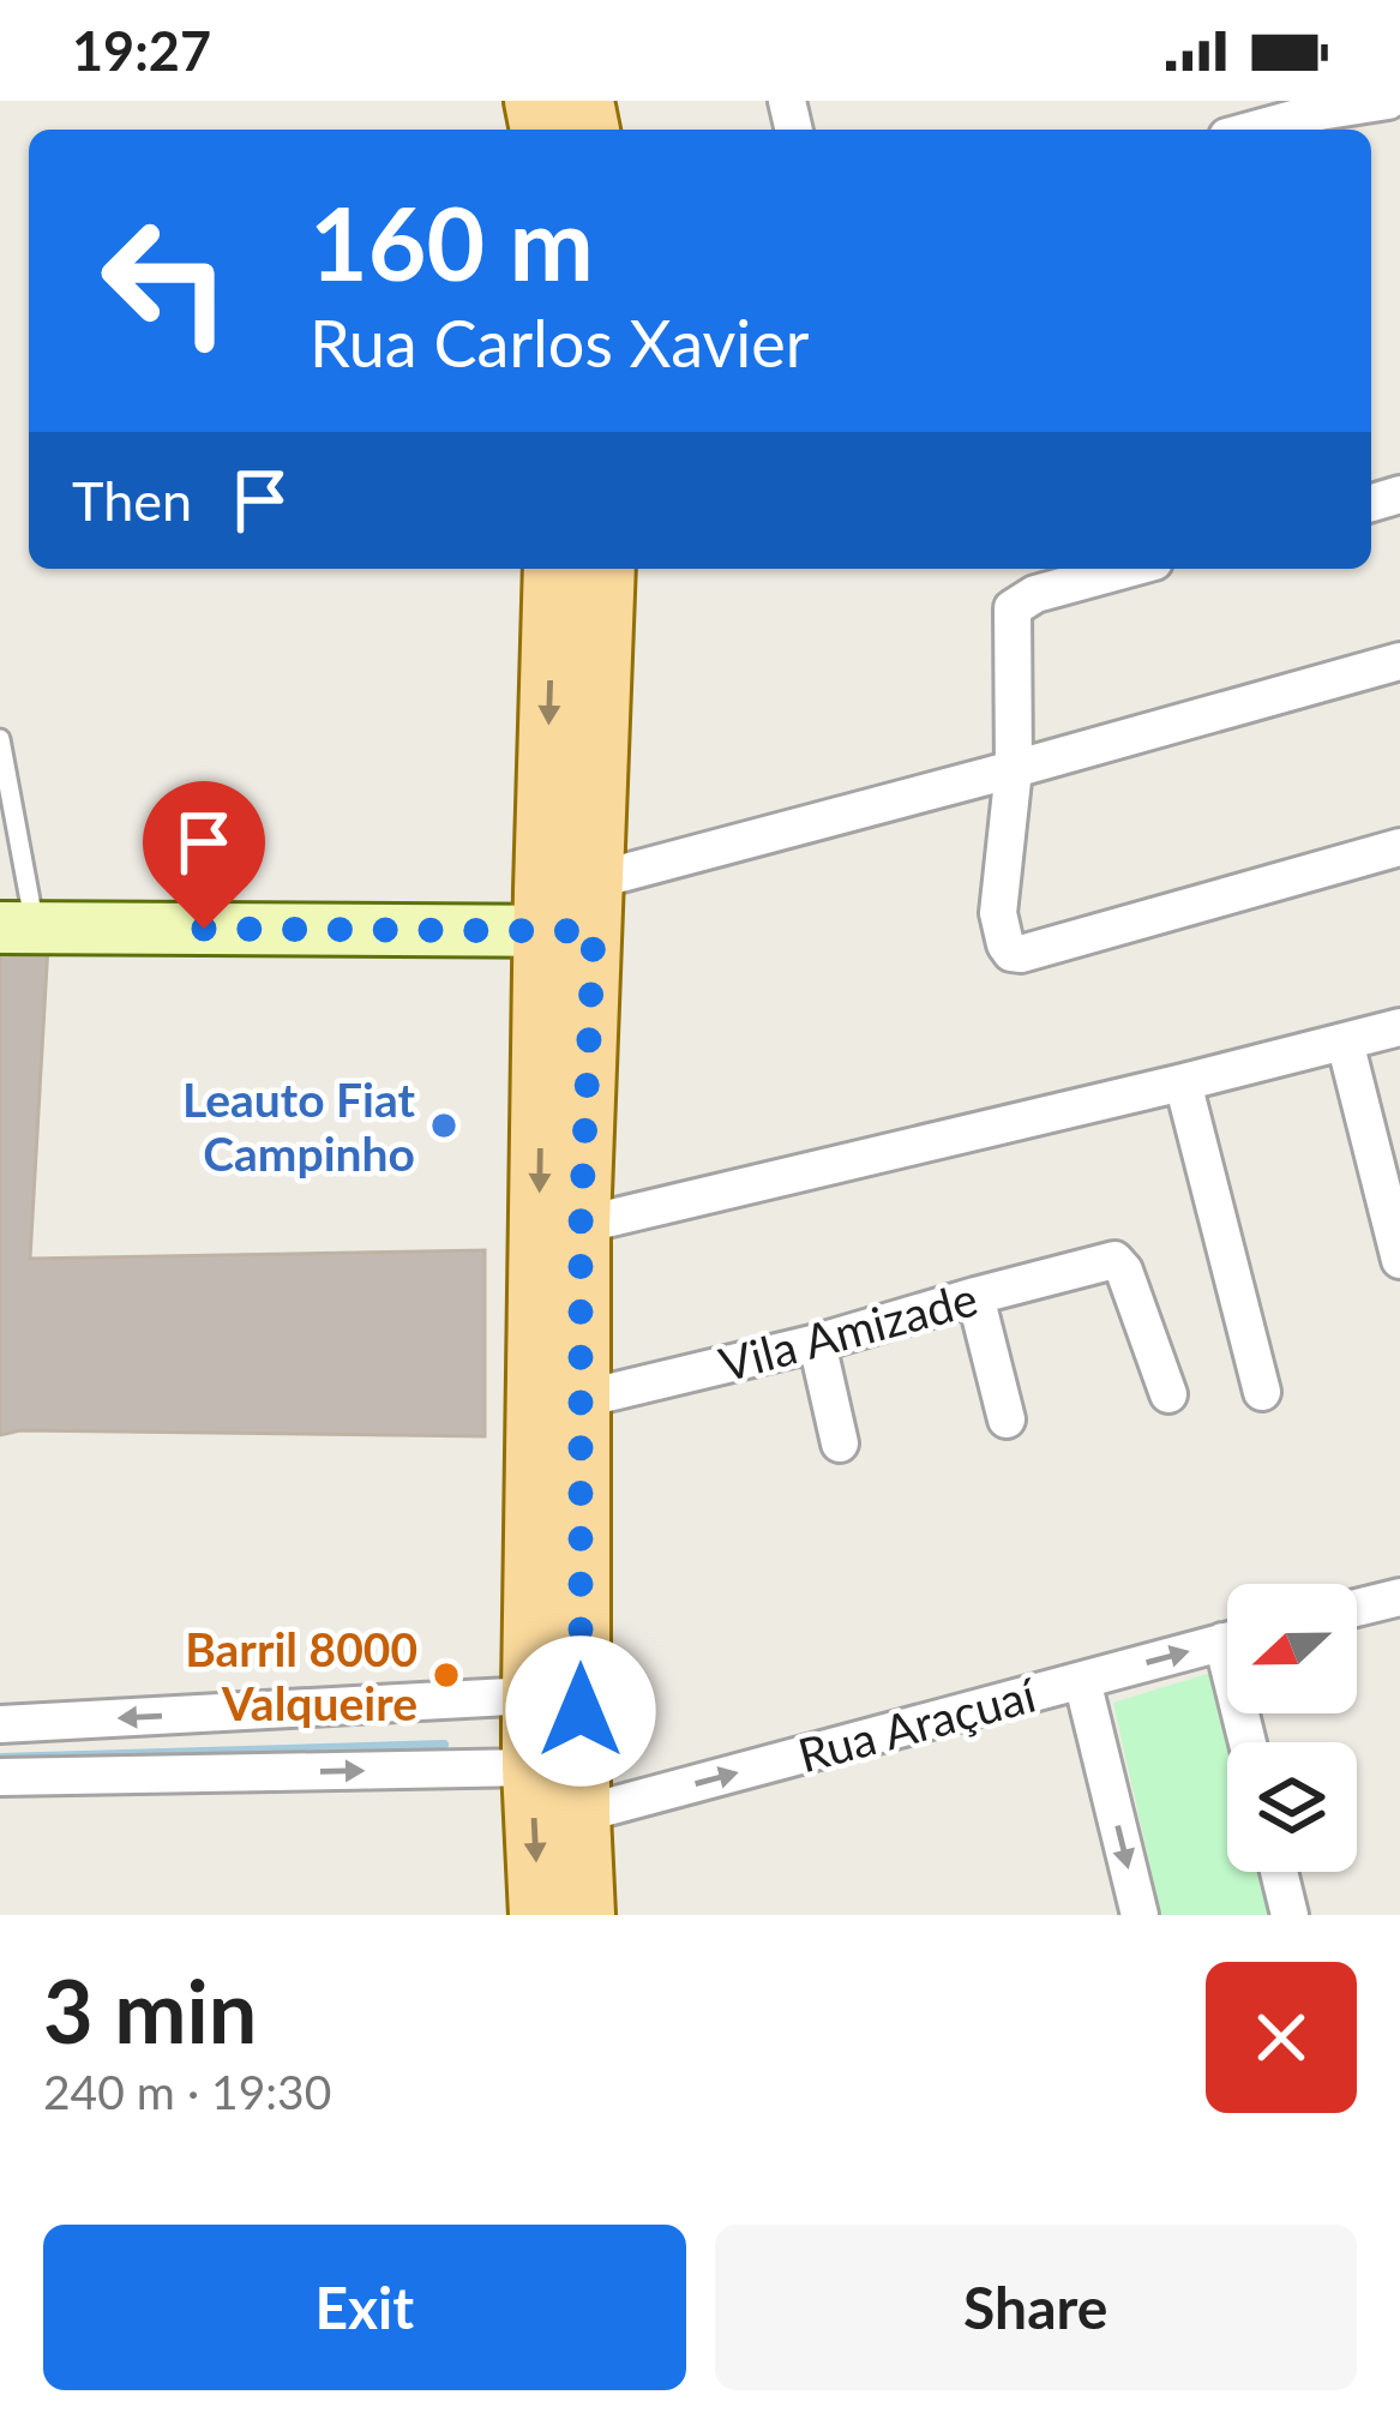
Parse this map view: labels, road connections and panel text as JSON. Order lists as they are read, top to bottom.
{
  "streets": {
    "street": ["Vila Amizade", "Rua Araçuaí"]
  },
  "one_way": ["Rua Araçuaí"],
  "places": ["Leauto Fiat Campinho", "Barril 8000 Valqueire"],
  "north": "left",
  "page": {
    "status": "19:27",
    "turn": ["160 m", "Rua Carlos Xavier"],
    "then": "Then",
    "heading": ["3 min", "240 m · 19:30"],
    "buttons": ["Exit", "Share"]
  }
}
